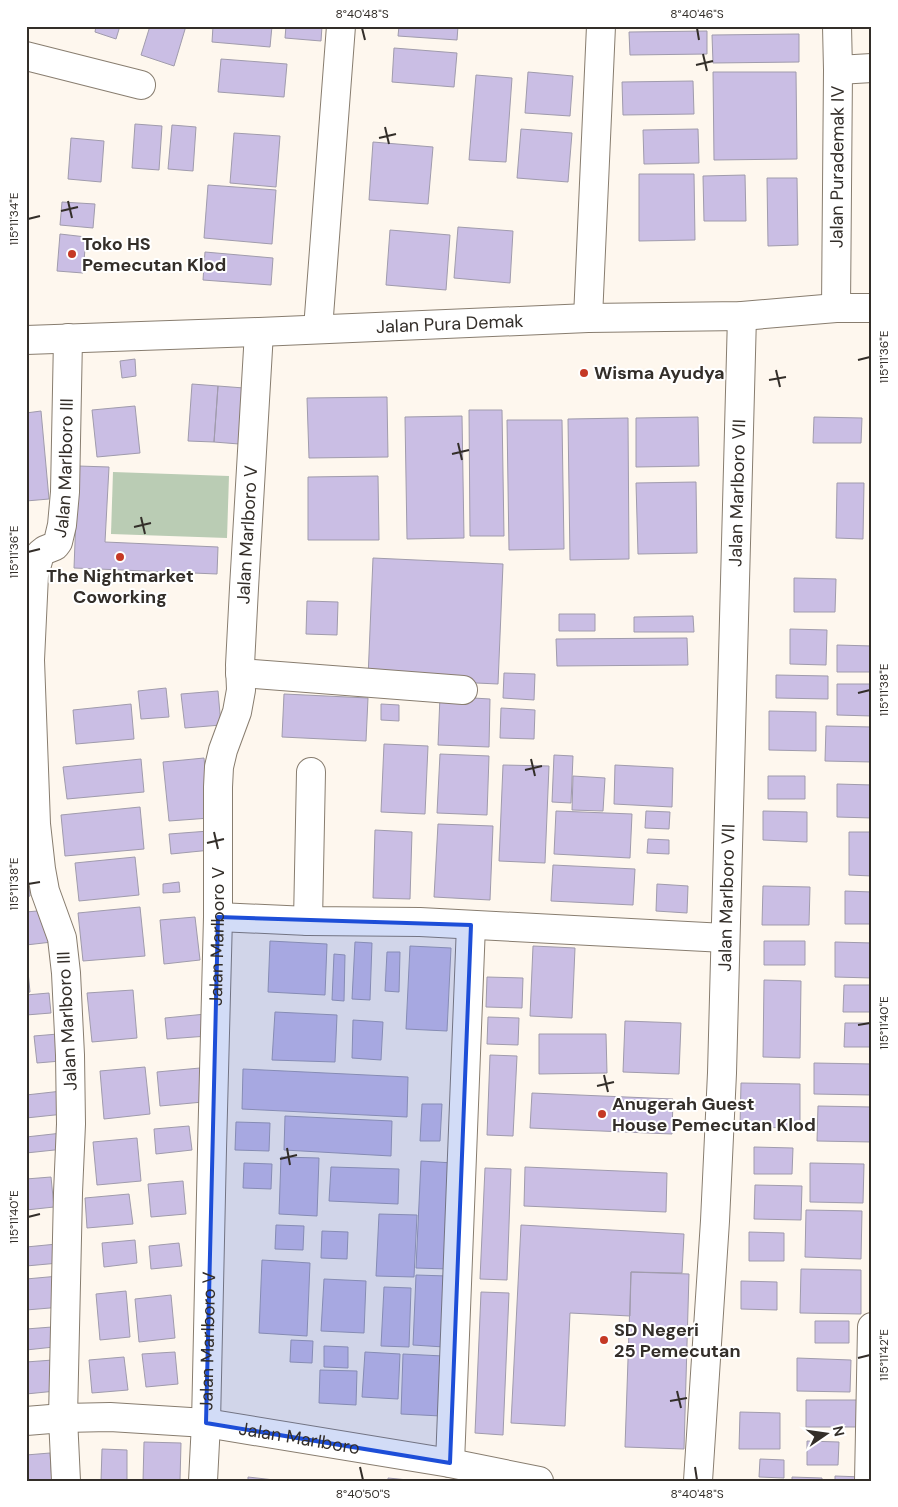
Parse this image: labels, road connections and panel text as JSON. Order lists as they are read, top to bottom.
{
  "streets": {
    "street": [
      "Jalan Purademak IV",
      "Jalan Pura Demak",
      "Jalan Marlboro III",
      "Jalan Marlboro VII",
      "Jalan Marlboro V",
      "Jalan Marlboro"
    ]
  },
  "crossings": [
    ["Jalan Purademak IV", "Jalan Pura Demak"],
    ["Jalan Pura Demak", "Jalan Marlboro III"],
    ["Jalan Pura Demak", "Jalan Marlboro VII"],
    ["Jalan Pura Demak", "Jalan Marlboro V"],
    ["Jalan Marlboro III", "Jalan Marlboro"],
    ["Jalan Marlboro V", "Jalan Marlboro"]
  ],
  "places": [
    "Toko HS Pemecutan Klod",
    "Wisma Ayudya",
    "The Nightmarket Coworking",
    "Anugerah Guest House Pemecutan Klod",
    "SD Negeri 25 Pemecutan"
  ],
  "north": "right",
  "coordinates": [
    "8°40'48\"S",
    "8°40'46\"S",
    "115°11'34\"E",
    "115°11'36\"E",
    "115°11'38\"E",
    "115°11'40\"E",
    "115°11'42\"E",
    "8°40'50\"S"
  ]
}
